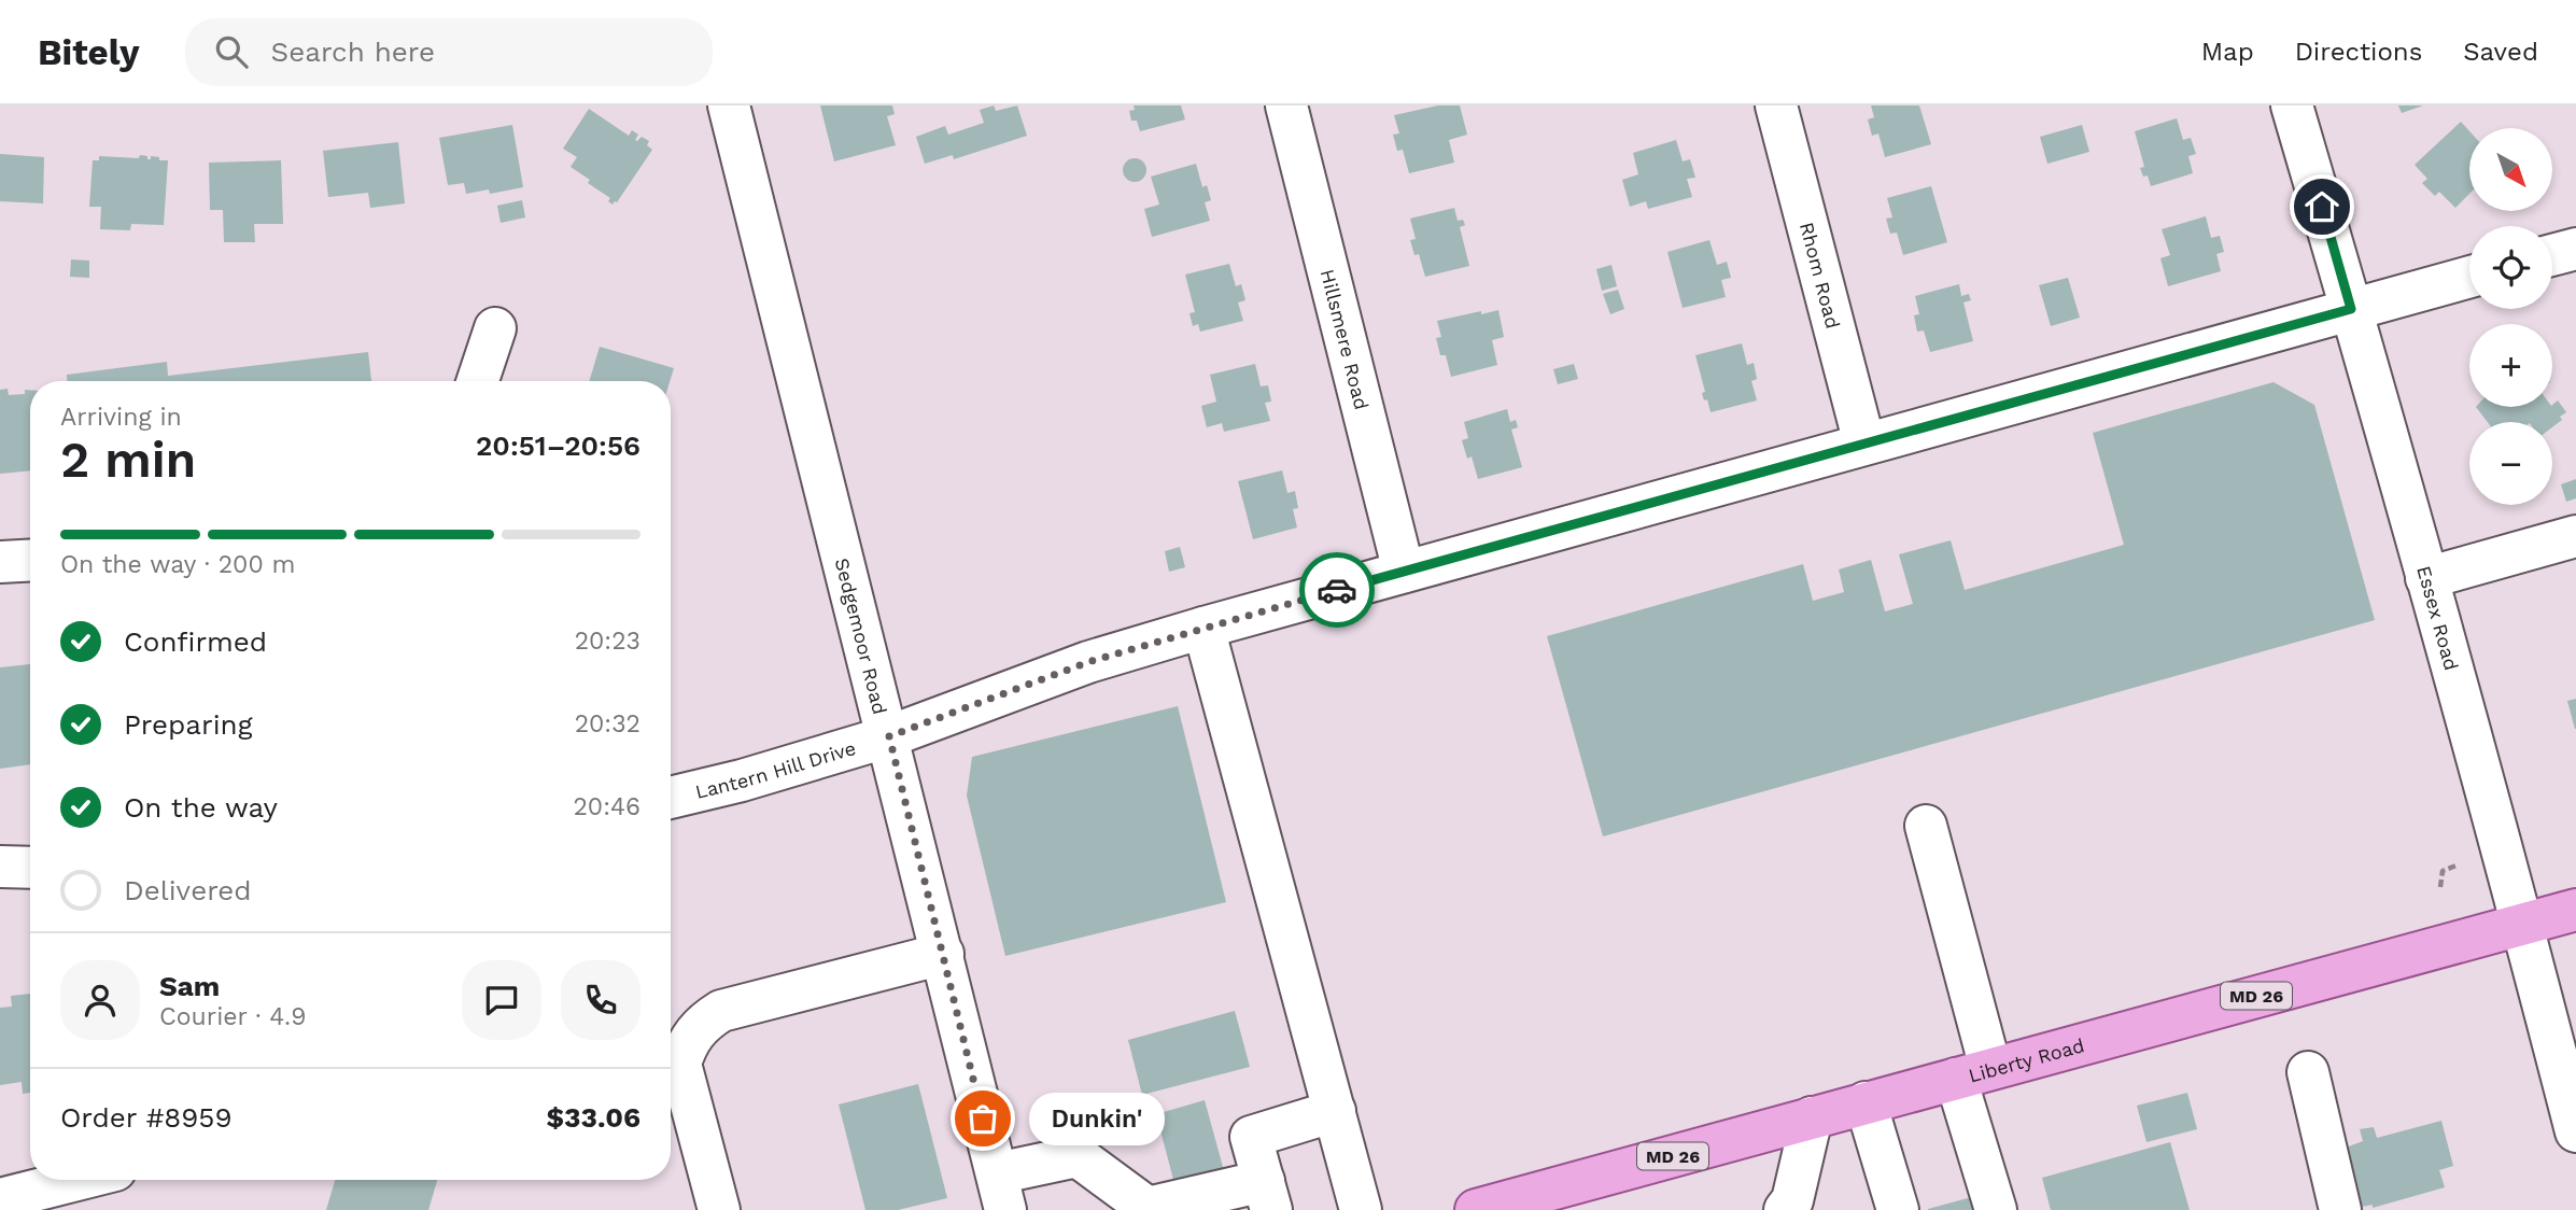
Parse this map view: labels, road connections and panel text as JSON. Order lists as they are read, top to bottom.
{
  "streets": {
    "main road": ["MD 26", "Liberty Road"],
    "street": [
      "Rhom Road",
      "Hillsmere Road",
      "Essex Road",
      "Sedgemoor Road",
      "Lantern Hill Drive"
    ]
  },
  "crossings": [
    ["Rhom Road", "Lantern Hill Drive"],
    ["Hillsmere Road", "Lantern Hill Drive"],
    ["Essex Road", "Lantern Hill Drive"],
    ["Essex Road", "Liberty Road"],
    ["Sedgemoor Road", "Lantern Hill Drive"]
  ],
  "places": ["Dunkin'"],
  "north": "bottom right",
  "page": {
    "header": "Bitely",
    "search": "Search here",
    "nav": ["Map", "Directions", "Saved"],
    "map_buttons": ["+", "−"],
    "heading": ["2 min", "Arriving in", "20:51–20:56"],
    "panel": [
      "Sam",
      "Courier · 4.9",
      "Order #8959",
      "$33.06"
    ],
    "bar": "On the way · 200 m",
    "list": [
      ["Confirmed", "20:23"],
      ["Preparing", "20:32"],
      ["On the way", "20:46"],
      "Delivered"
    ],
    "bubble": "Dunkin'"
  }
}
